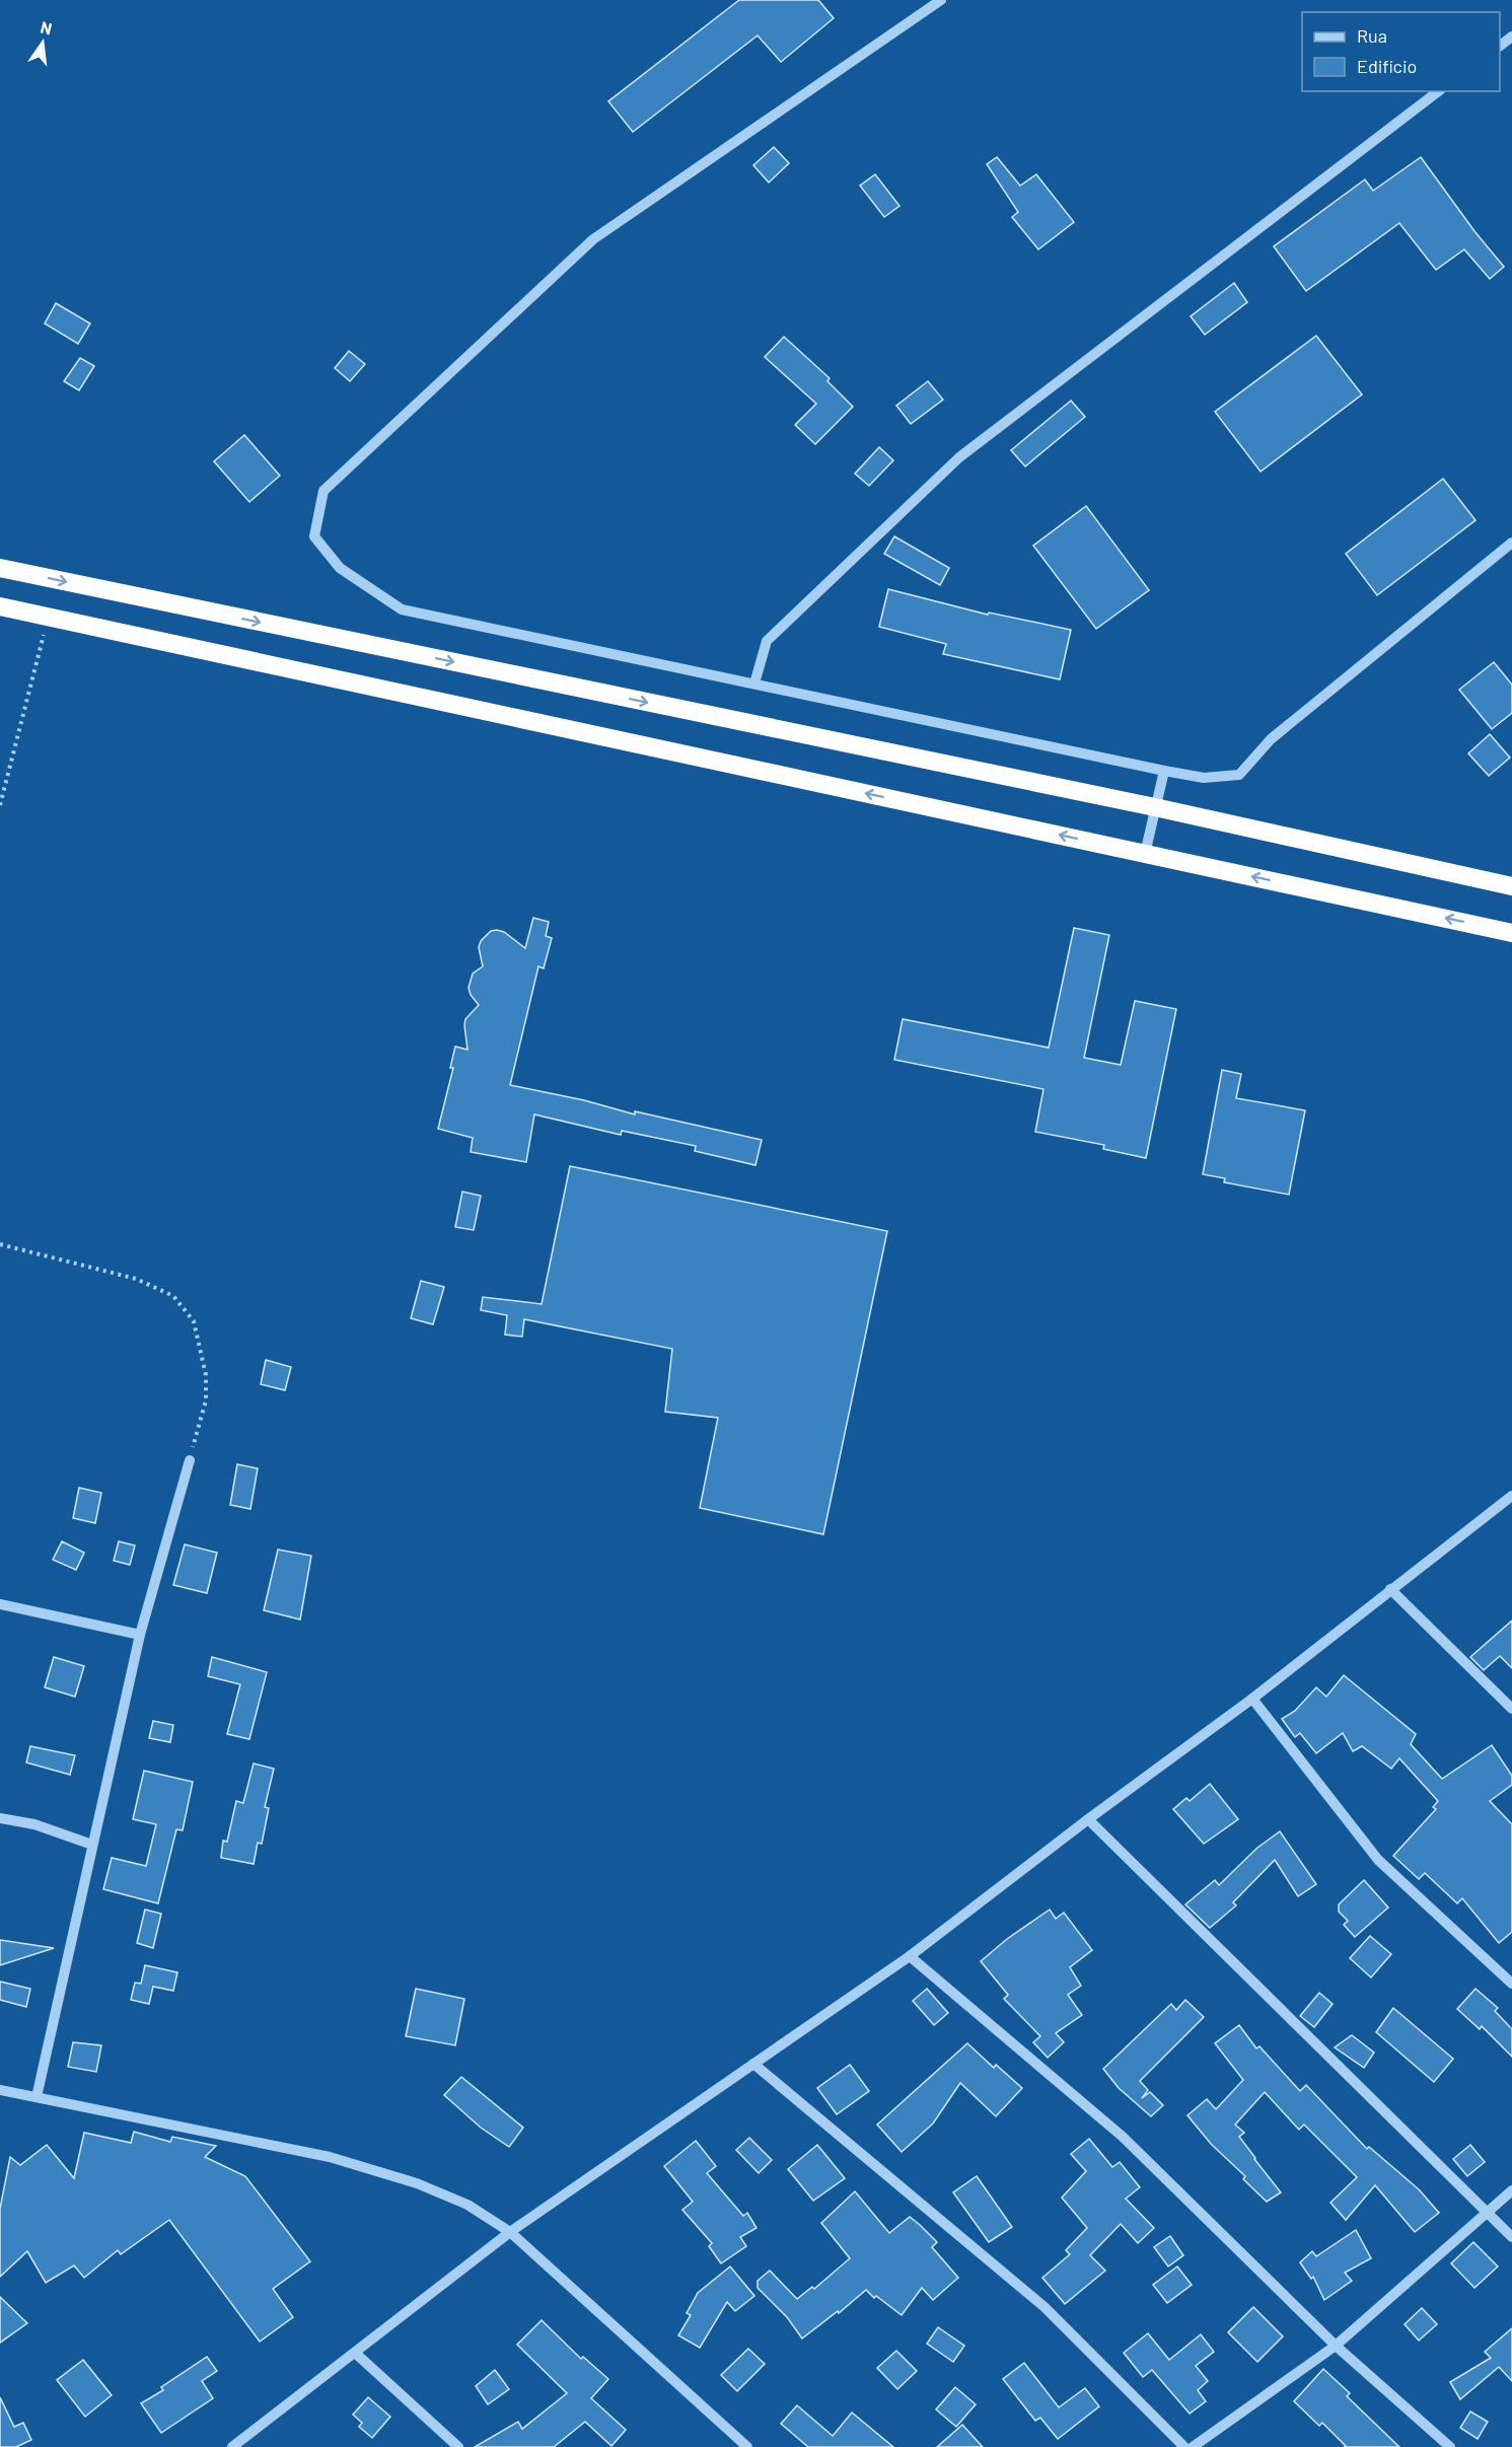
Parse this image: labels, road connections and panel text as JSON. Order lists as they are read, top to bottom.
{
  "legend": ["Rua", "Edifício"],
  "north": "top"
}
